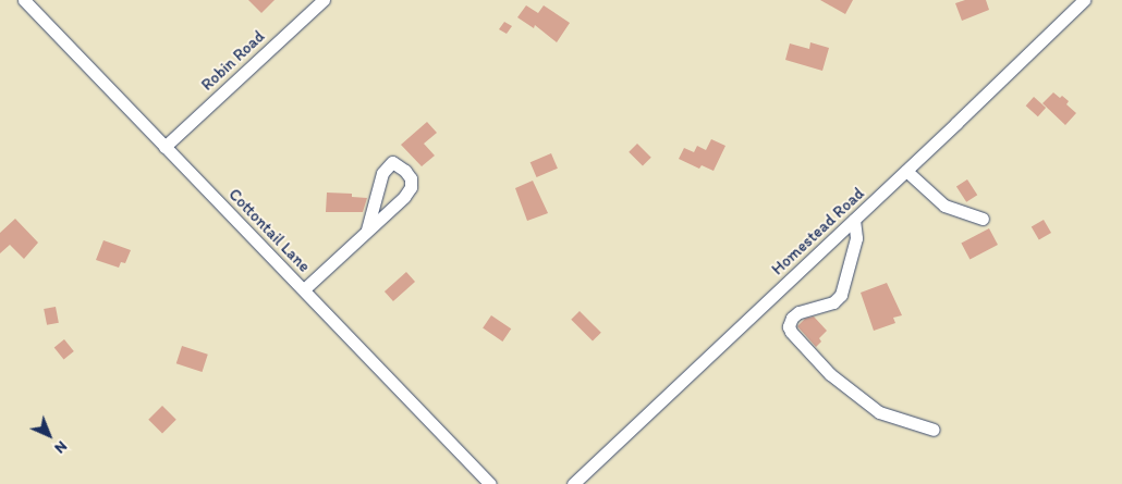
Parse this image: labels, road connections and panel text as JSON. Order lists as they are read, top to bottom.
{
  "streets": {
    "street": ["Robin Road", "Cottontail Lane", "Homestead Road"]
  },
  "crossings": [
    ["Robin Road", "Cottontail Lane"]
  ],
  "north": "bottom right"
}
